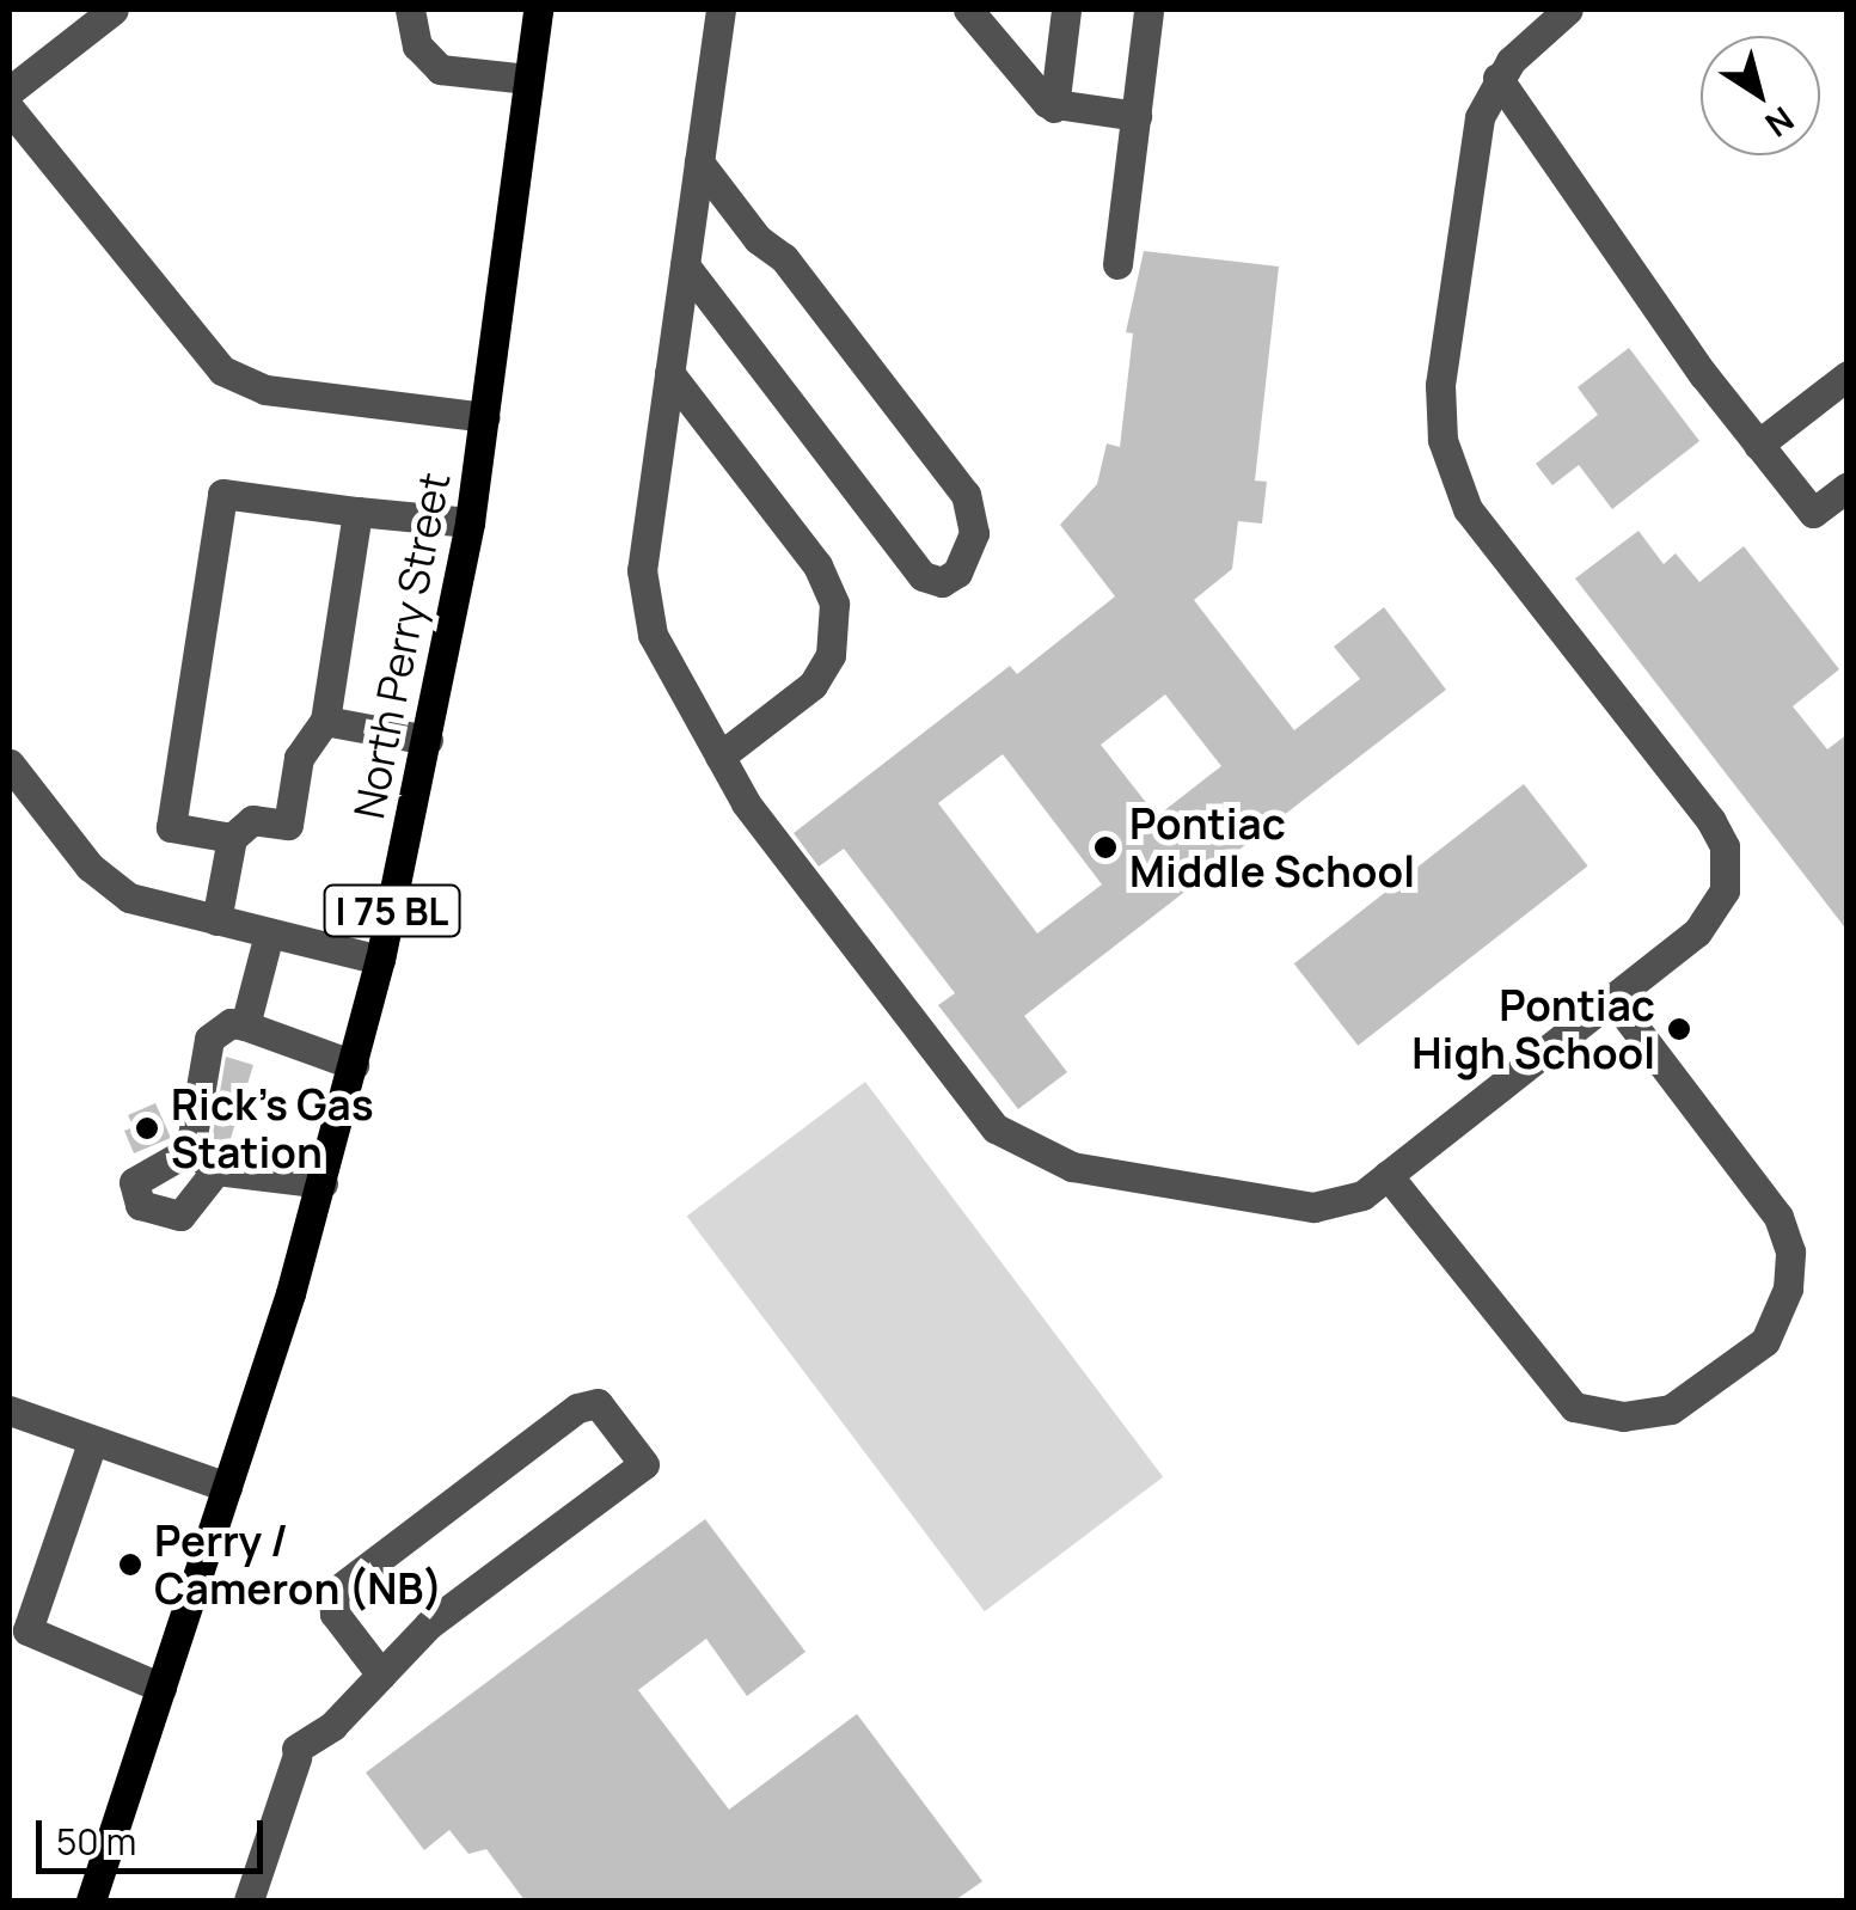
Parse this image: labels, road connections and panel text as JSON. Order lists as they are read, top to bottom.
{
  "streets": {
    "main road": ["North Perry Street", "I 75 BL"]
  },
  "places": [
    "Pontiac Middle School",
    "Pontiac High School",
    "Rick's Gas Station",
    "Perry / Cameron (NB)"
  ],
  "scale_bar": "50 m",
  "north": "bottom right"
}
